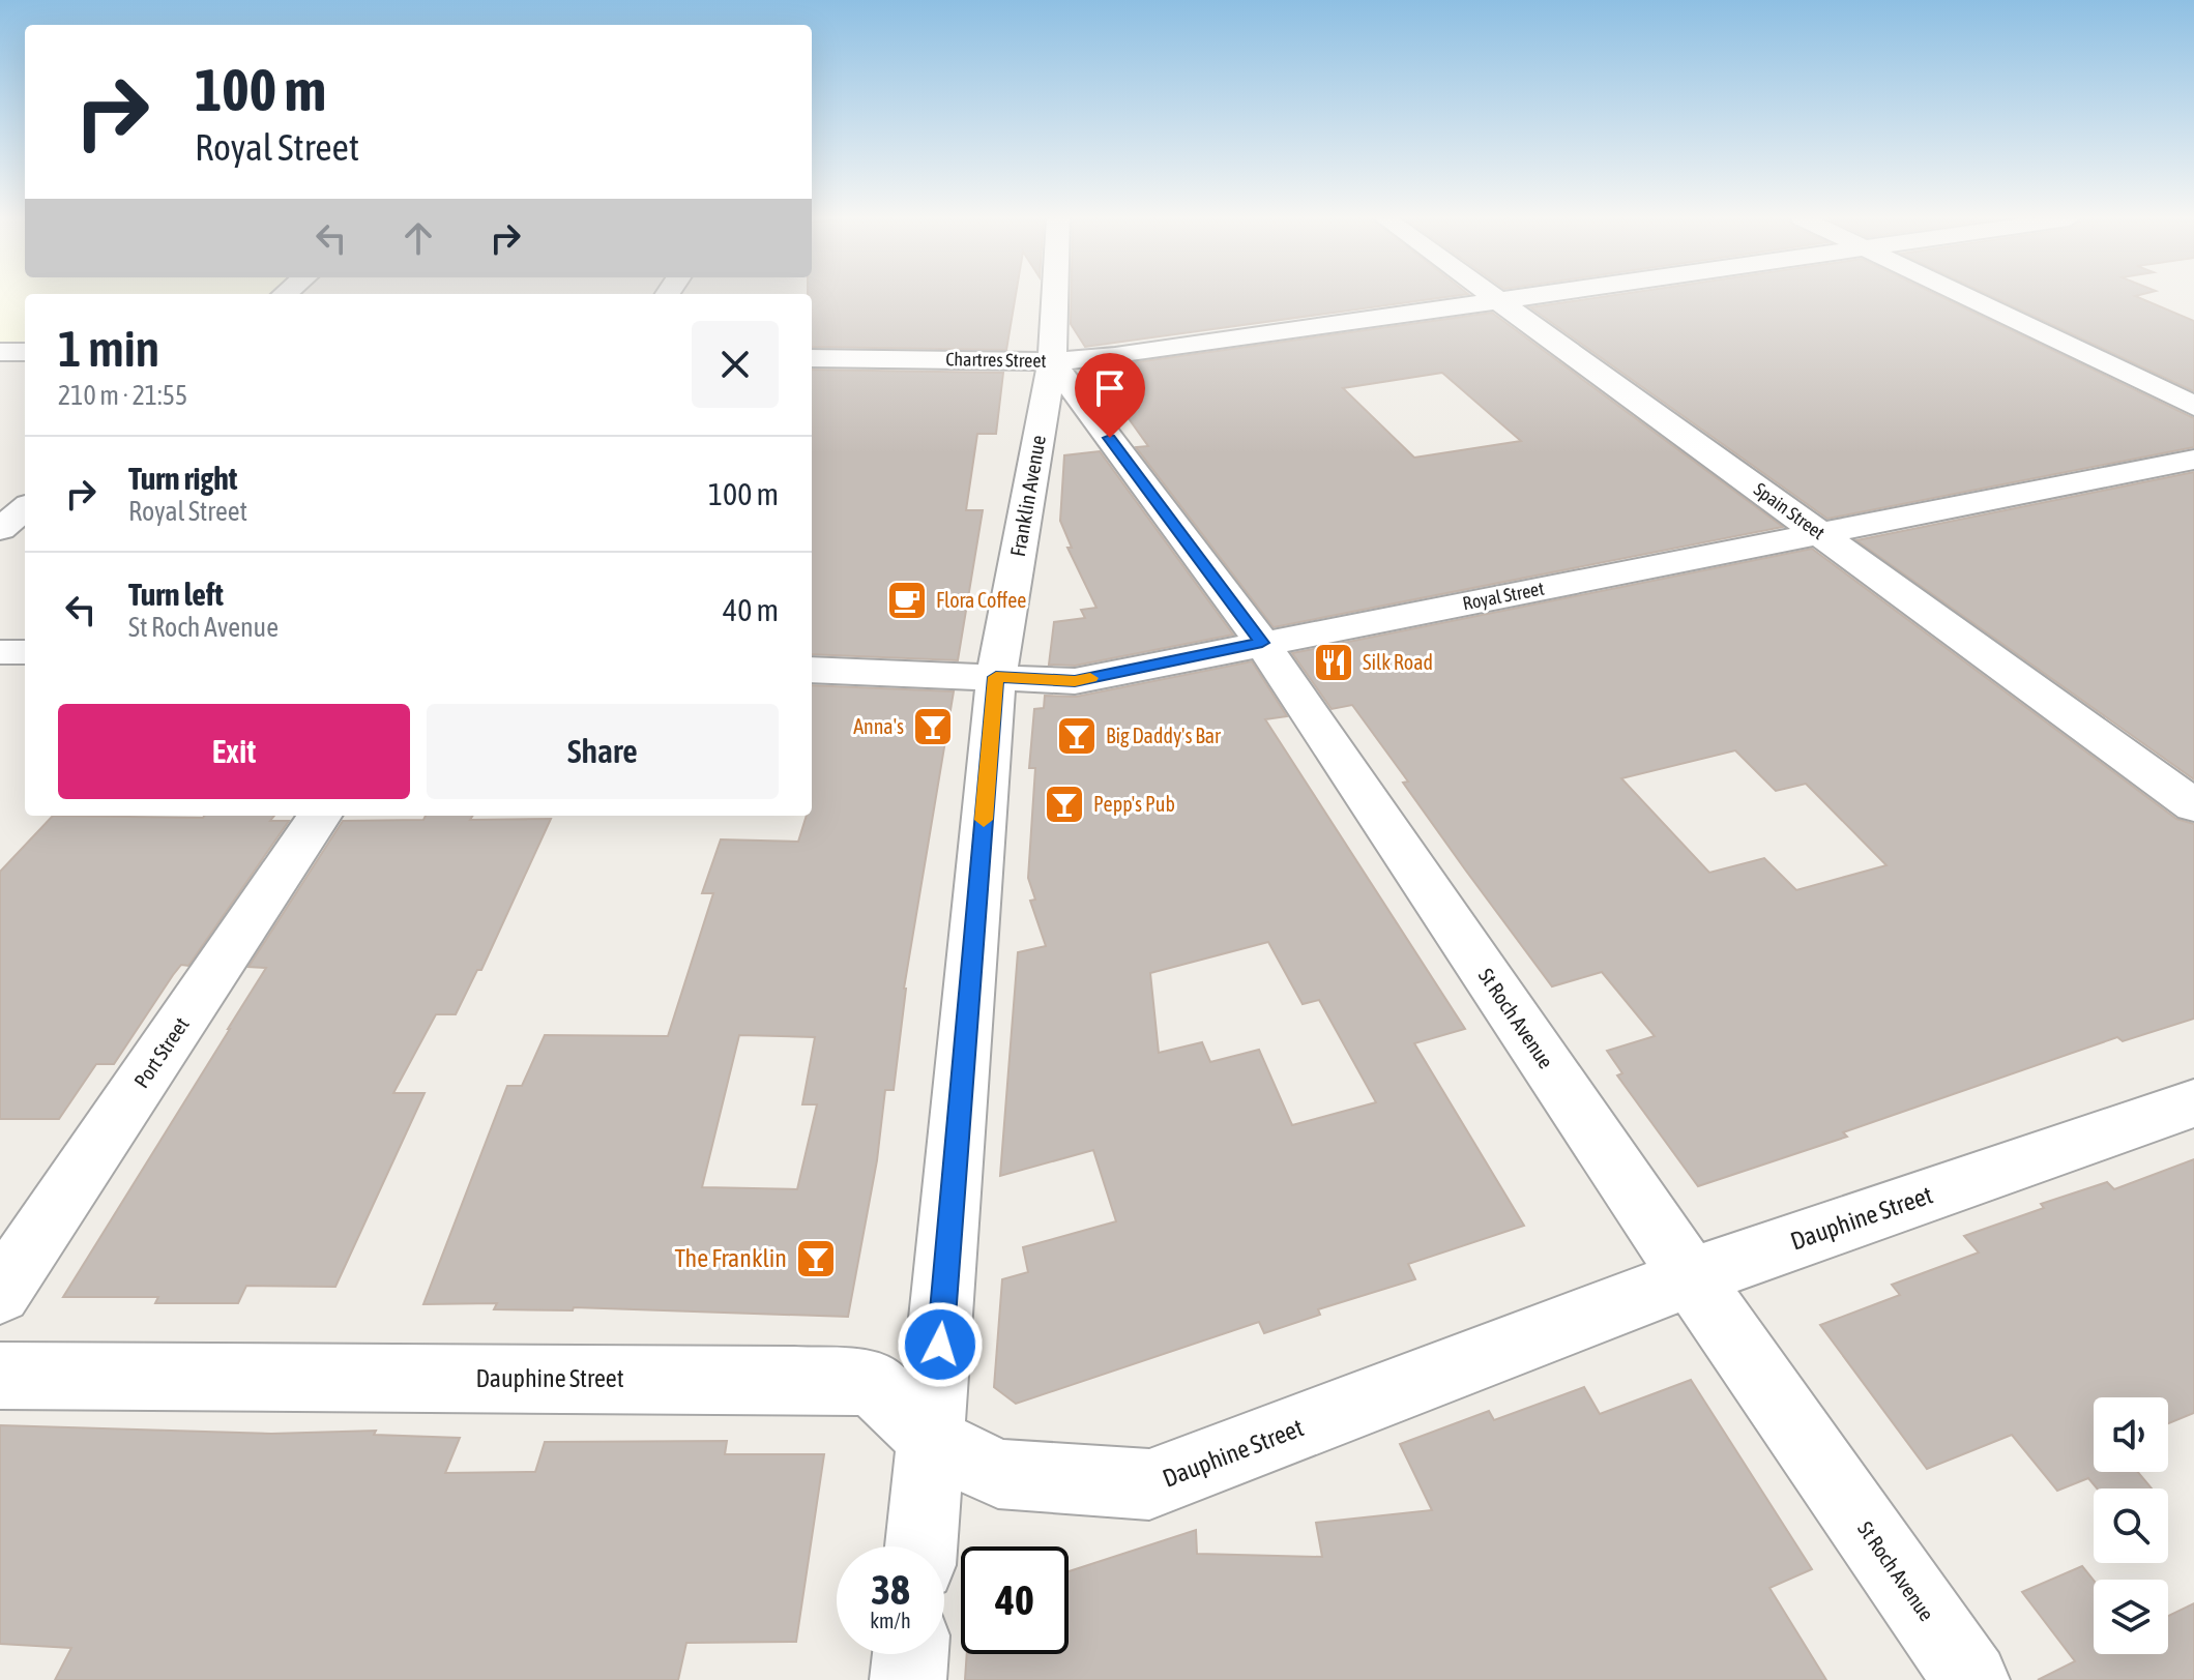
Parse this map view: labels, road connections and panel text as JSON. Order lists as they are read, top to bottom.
{
  "streets": {
    "street": [
      "Chartres Street",
      "Franklin Avenue",
      "Spain Street",
      "Royal Street",
      "St Roch Avenue",
      "Port Street",
      "Dauphine Street"
    ]
  },
  "crossings": [
    ["Chartres Street", "Franklin Avenue"],
    ["Chartres Street", "Spain Street"],
    ["Chartres Street", "St Roch Avenue"],
    ["Franklin Avenue", "Royal Street"],
    ["Franklin Avenue", "St Roch Avenue"],
    ["Franklin Avenue", "Dauphine Street"],
    ["Spain Street", "Royal Street"],
    ["Royal Street", "St Roch Avenue"],
    ["St Roch Avenue", "Dauphine Street"]
  ],
  "places": {
    "cafe": ["Flora Coffee"],
    "restaurant": ["Silk Road"],
    "bar": [
      "Anna's",
      "Big Daddy's Bar",
      "Pepp's Pub",
      "The Franklin"
    ]
  },
  "page": {
    "turn": ["100 m", "Royal Street"],
    "heading": ["1 min", "210 m · 21:55"],
    "list": [
      {
        "name": "Turn right",
        "note": "Royal Street",
        "value": "100 m"
      },
      {
        "name": "Turn left",
        "note": "St Roch Avenue",
        "value": "40 m"
      }
    ],
    "buttons": ["Exit", "Share"],
    "speed": "38 km/h",
    "limit": "40"
  }
}
